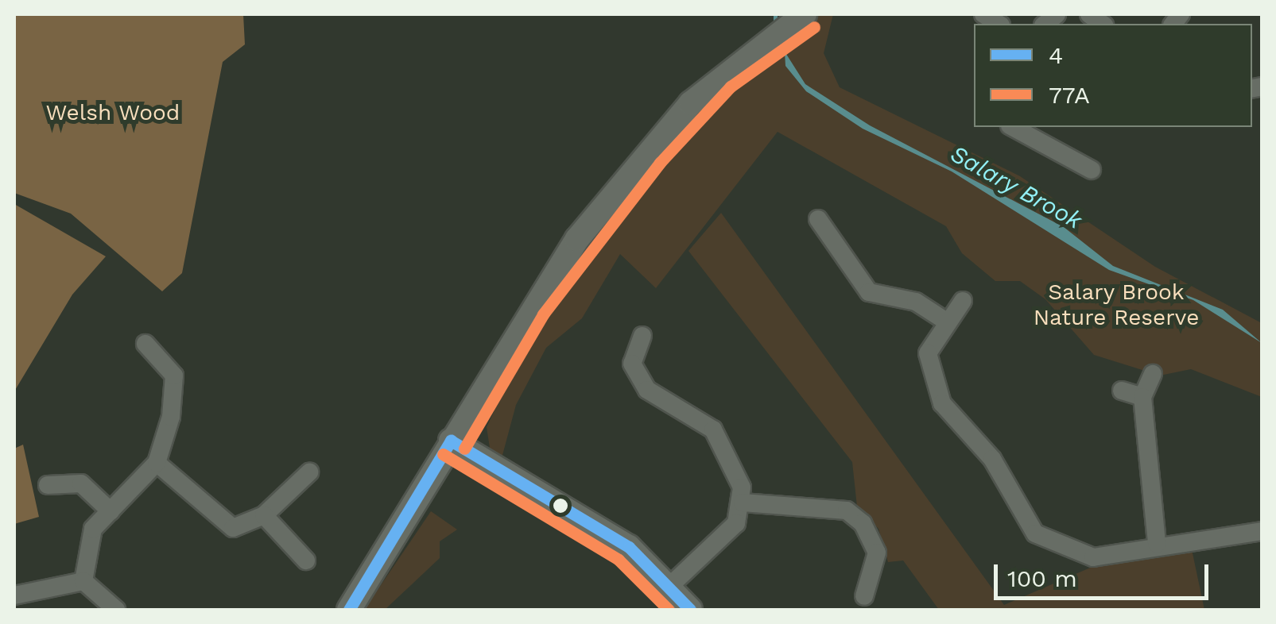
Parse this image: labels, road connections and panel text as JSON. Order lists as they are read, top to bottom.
{
  "water": ["Salary Brook"],
  "parks": ["Welsh Wood", "Salary Brook Nature Reserve"],
  "lines": ["transit line 77A", "transit line 4"],
  "legend": ["4", "77A"],
  "scale_bar": "100 m"
}
